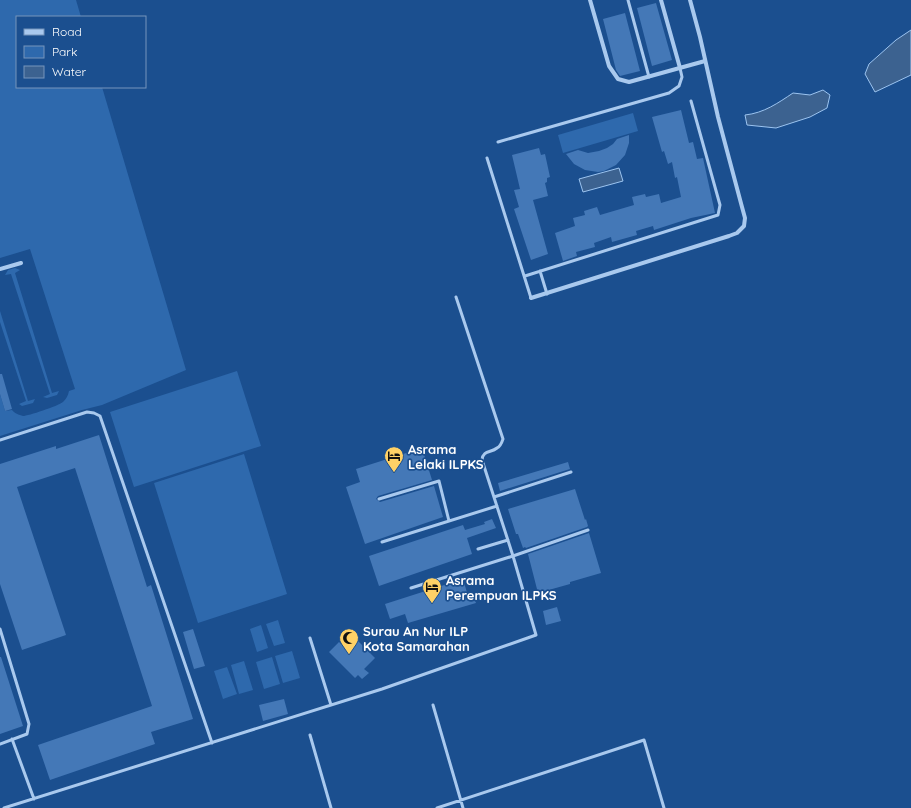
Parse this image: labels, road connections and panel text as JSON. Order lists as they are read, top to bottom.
{
  "places": {
    "hotel": ["Asrama Lelaki ILPKS", "Asrama Perempuan ILPKS"],
    "mosque": ["Surau An Nur ILP Kota Samarahan"]
  },
  "legend": ["Road", "Park", "Water"]
}
